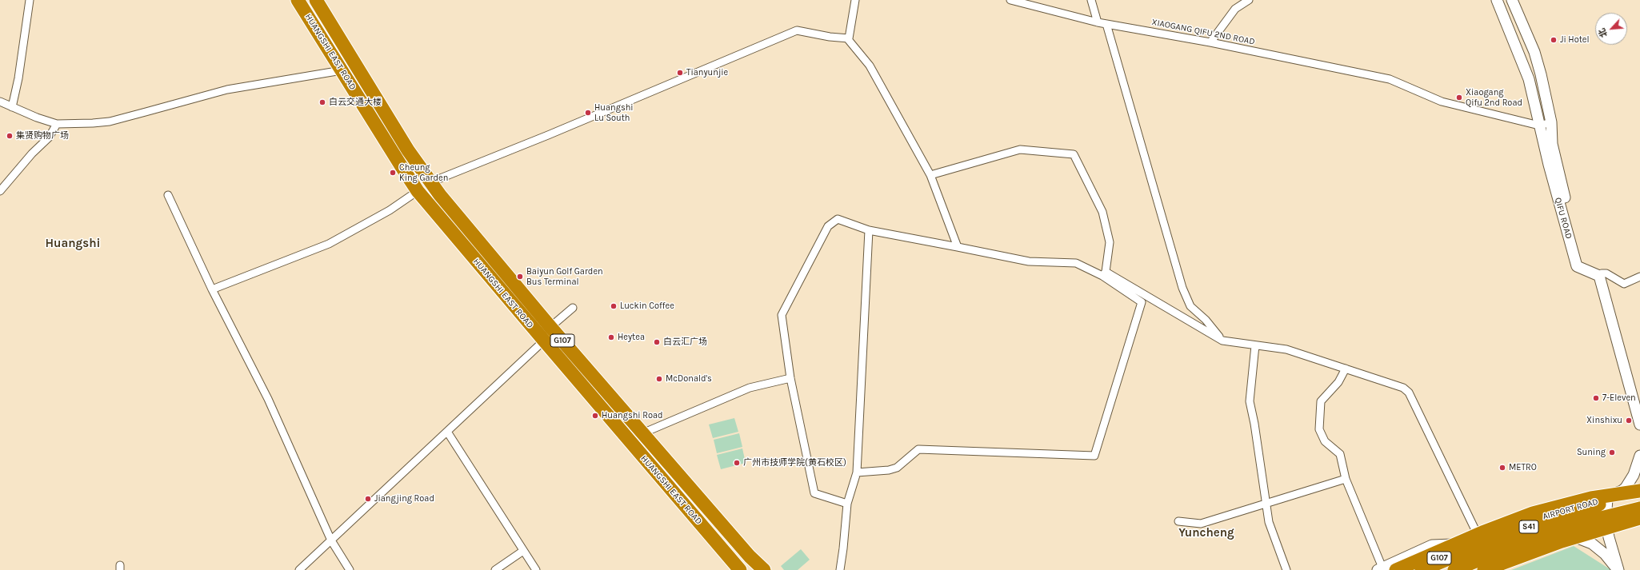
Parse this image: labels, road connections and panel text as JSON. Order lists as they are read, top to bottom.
{
  "streets": {
    "highway": [
      "HUANGSHI EAST ROAD",
      "G107",
      "AIRPORT ROAD",
      "S41"
    ],
    "main road": ["QIFU ROAD"],
    "street": ["XIAOGANG QIFU 2ND ROAD"]
  },
  "crossings": [
    ["XIAOGANG QIFU 2ND ROAD", "QIFU ROAD"]
  ],
  "districts": ["Huangshi", "Yuncheng"],
  "places": [
    "Ji Hotel",
    "Tianyunjie",
    "Xiaogang Qifu 2nd Road",
    "白云交通大楼",
    "Huangshi Lu South",
    "集贤购物广场",
    "Cheung King Garden",
    "Baiyun Golf Garden Bus Terminal",
    "Luckin Coffee",
    "Heytea",
    "白云汇广场",
    "McDonald's",
    "7-Eleven",
    "Huangshi Road",
    "Xinshixu",
    "Suning",
    "广州市技师学院(黄石校区)",
    "METRO",
    "Jiangjing Road"
  ],
  "north": "bottom left"
}
